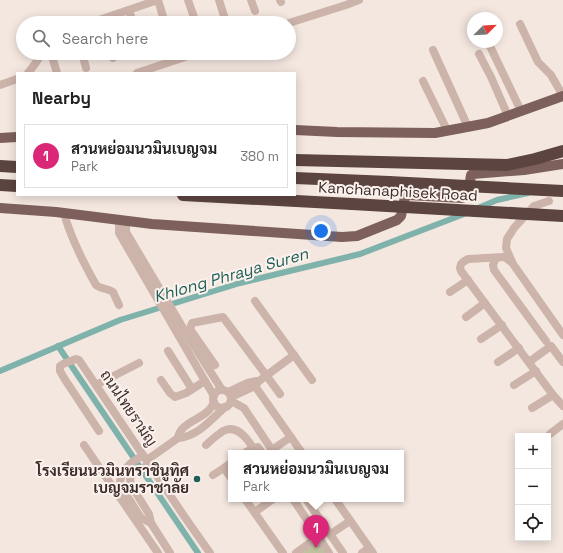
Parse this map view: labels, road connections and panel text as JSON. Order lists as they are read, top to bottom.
{
  "streets": {
    "highway": ["Kanchanaphisek Road"],
    "street": ["ถนนไทยรามัญ"]
  },
  "water": ["Khlong Phraya Suren"],
  "places": ["โรงเรียนนวมินทราชินูทิศ เบญจมราชาลัย"],
  "north": "top right",
  "page": {
    "search": "Search here",
    "heading": "Nearby",
    "list": [
      {
        "mark": "1",
        "name": "สวนหย่อมนวมินเบญจม",
        "note": "Park",
        "value": "380 m"
      }
    ],
    "map_buttons": ["+", "−"],
    "popup": ["สวนหย่อมนวมินเบญจม", "Park"],
    "pins": "1"
  }
}
